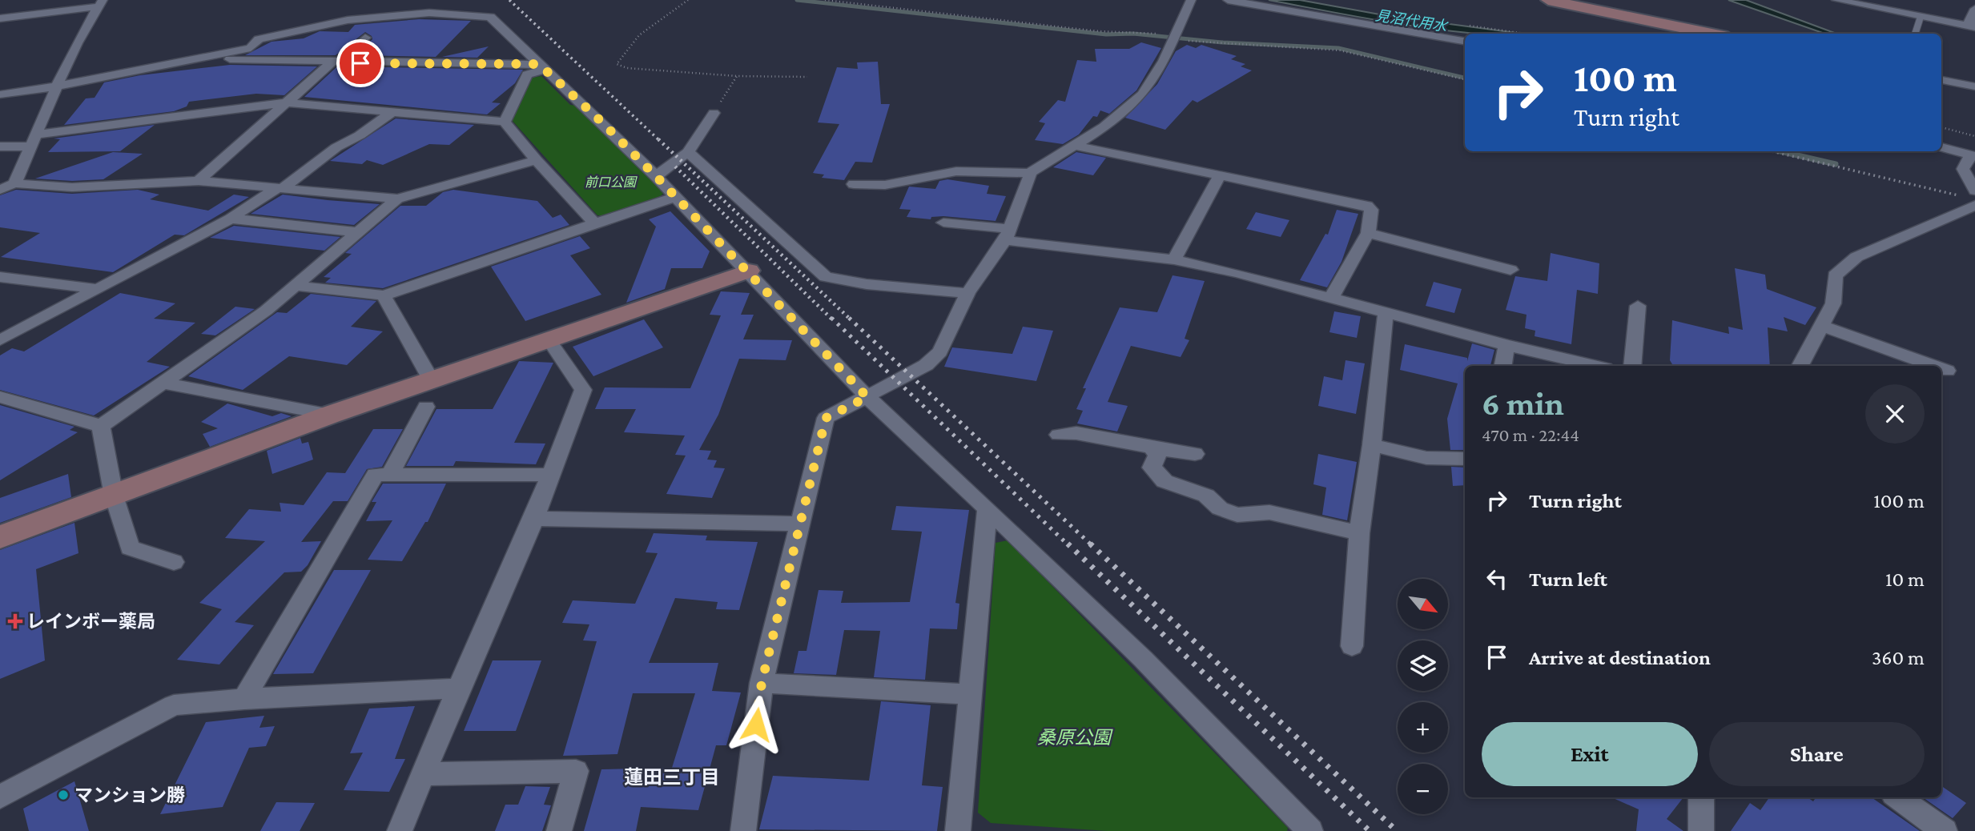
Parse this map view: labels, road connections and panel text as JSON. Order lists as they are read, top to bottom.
{
  "districts": ["蓮田三丁目"],
  "water": ["見沼代用水"],
  "parks": ["前口公園", "桑原公園"],
  "places": {
    "health": ["レインボー薬局"],
    "other": ["マンション勝"]
  },
  "north": "bottom right",
  "page": {
    "turn": ["100 m", "Turn right"],
    "heading": ["6 min", "470 m · 22:44"],
    "list": [
      {
        "name": "Turn right",
        "value": "100 m"
      },
      {
        "name": "Turn left",
        "value": "10 m"
      },
      {
        "name": "Arrive at destination",
        "value": "360 m"
      }
    ],
    "map_buttons": ["+", "−"],
    "buttons": ["Exit", "Share"]
  }
}
